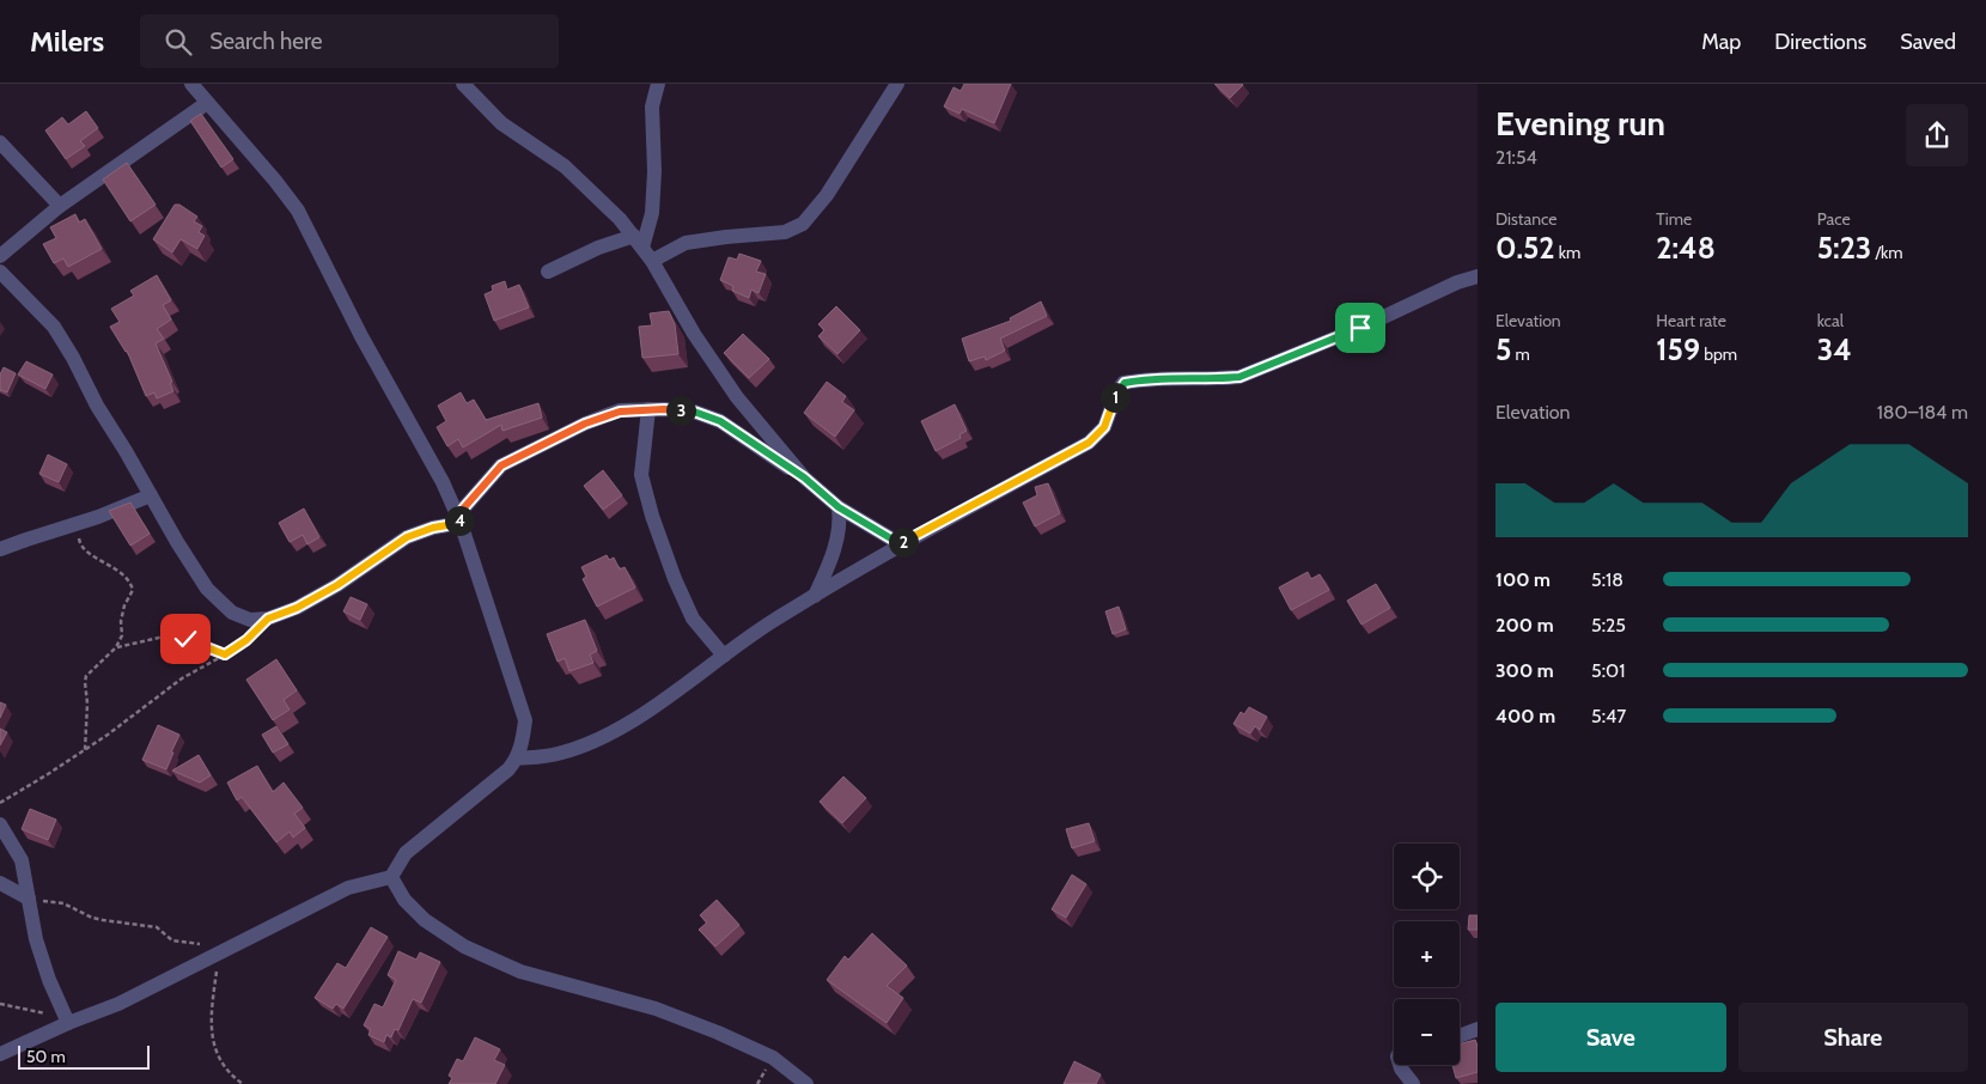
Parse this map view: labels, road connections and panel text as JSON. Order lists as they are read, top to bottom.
{
  "scale_bar": "50 m",
  "page": {
    "header": "Milers",
    "search": "Search here",
    "nav": ["Map", "Directions", "Saved"],
    "heading": ["Evening run", "21:54"],
    "stats": [
      ["Distance", "0.52 km"],
      ["Time", "2:48"],
      ["Pace", "5:23 /km"],
      ["Elevation", "5 m"],
      ["Heart rate", "159 bpm"],
      ["kcal", "34"]
    ],
    "pins": [
      "1",
      "3",
      "4",
      "2"
    ],
    "chart": ["Elevation", "180–184 m"],
    "list": [
      {
        "name": "100 m",
        "note": "5:18"
      },
      {
        "name": "200 m",
        "note": "5:25"
      },
      {
        "name": "300 m",
        "note": "5:01"
      },
      {
        "name": "400 m",
        "note": "5:47"
      }
    ],
    "map_buttons": ["+", "−"],
    "buttons": ["Save", "Share"],
    "scale": "50 m"
  }
}
